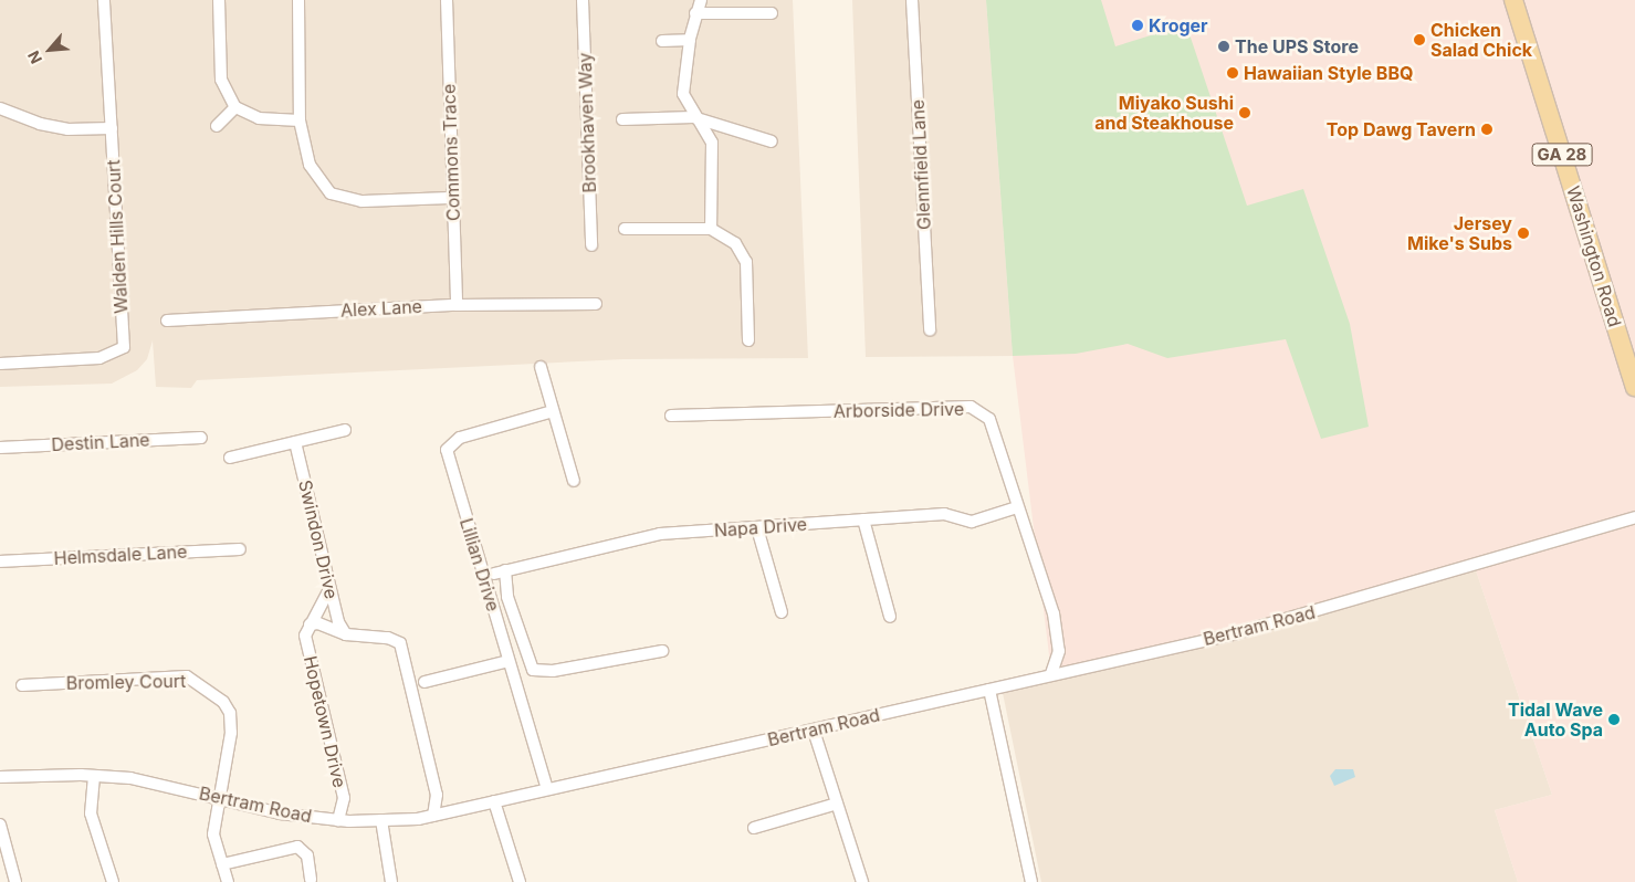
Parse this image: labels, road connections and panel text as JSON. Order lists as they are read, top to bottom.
{
  "streets": {
    "main road": ["GA 28", "Washington Road"],
    "street": [
      "Brookhaven Way",
      "Commons Trace",
      "Glennfield Lane",
      "Walden Hills Court",
      "Alex Lane",
      "Arborside Drive",
      "Destin Lane",
      "Napa Drive",
      "Swindon Drive",
      "Helmsdale Lane",
      "Lillian Drive",
      "Bertram Road",
      "Bromley Court",
      "Hopetown Drive"
    ]
  },
  "crossings": [
    ["Commons Trace", "Alex Lane"],
    ["Arborside Drive", "Napa Drive"],
    ["Arborside Drive", "Bertram Road"],
    ["Lillian Drive", "Bertram Road"],
    ["Bertram Road", "Bromley Court"],
    ["Bertram Road", "Hopetown Drive"]
  ],
  "places": [
    "Kroger",
    "Chicken Salad Chick",
    "The UPS Store",
    "Hawaiian Style BBQ",
    "Miyako Sushi and Steakhouse",
    "Top Dawg Tavern",
    "Jersey Mike's Subs",
    "Tidal Wave Auto Spa"
  ],
  "north": "bottom left"
}
